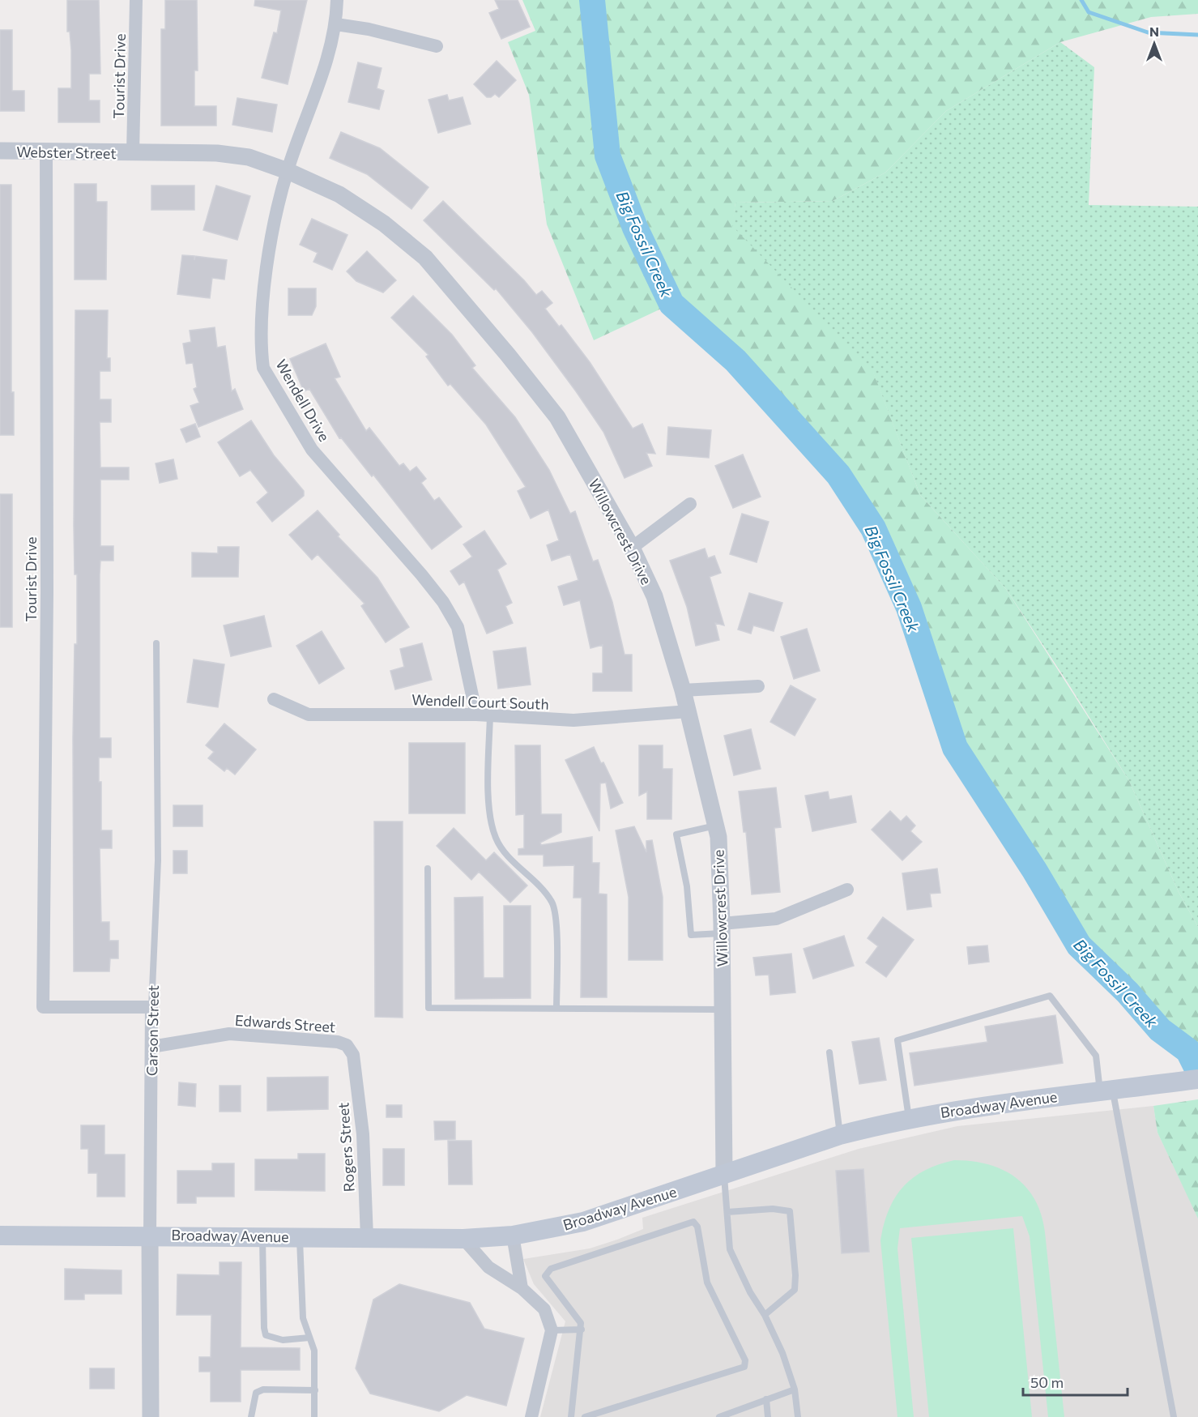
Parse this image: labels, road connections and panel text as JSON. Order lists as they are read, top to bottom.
{
  "streets": {
    "main road": ["Broadway Avenue"],
    "street": [
      "Tourist Drive",
      "Webster Street",
      "Wendell Drive",
      "Willowcrest Drive",
      "Wendell Court South",
      "Edwards Street",
      "Carson Street",
      "Rogers Street"
    ]
  },
  "crossings": [
    ["Tourist Drive", "Webster Street"],
    ["Tourist Drive", "Willowcrest Drive"],
    ["Tourist Drive", "Carson Street"],
    ["Webster Street", "Willowcrest Drive"],
    ["Wendell Drive", "Willowcrest Drive"],
    ["Wendell Drive", "Wendell Court South"],
    ["Willowcrest Drive", "Wendell Court South"],
    ["Willowcrest Drive", "Broadway Avenue"],
    ["Edwards Street", "Carson Street"],
    ["Edwards Street", "Rogers Street"],
    ["Carson Street", "Broadway Avenue"],
    ["Broadway Avenue", "Rogers Street"]
  ],
  "water": ["Big Fossil Creek"],
  "scale_bar": "50 m",
  "north": "top"
}
